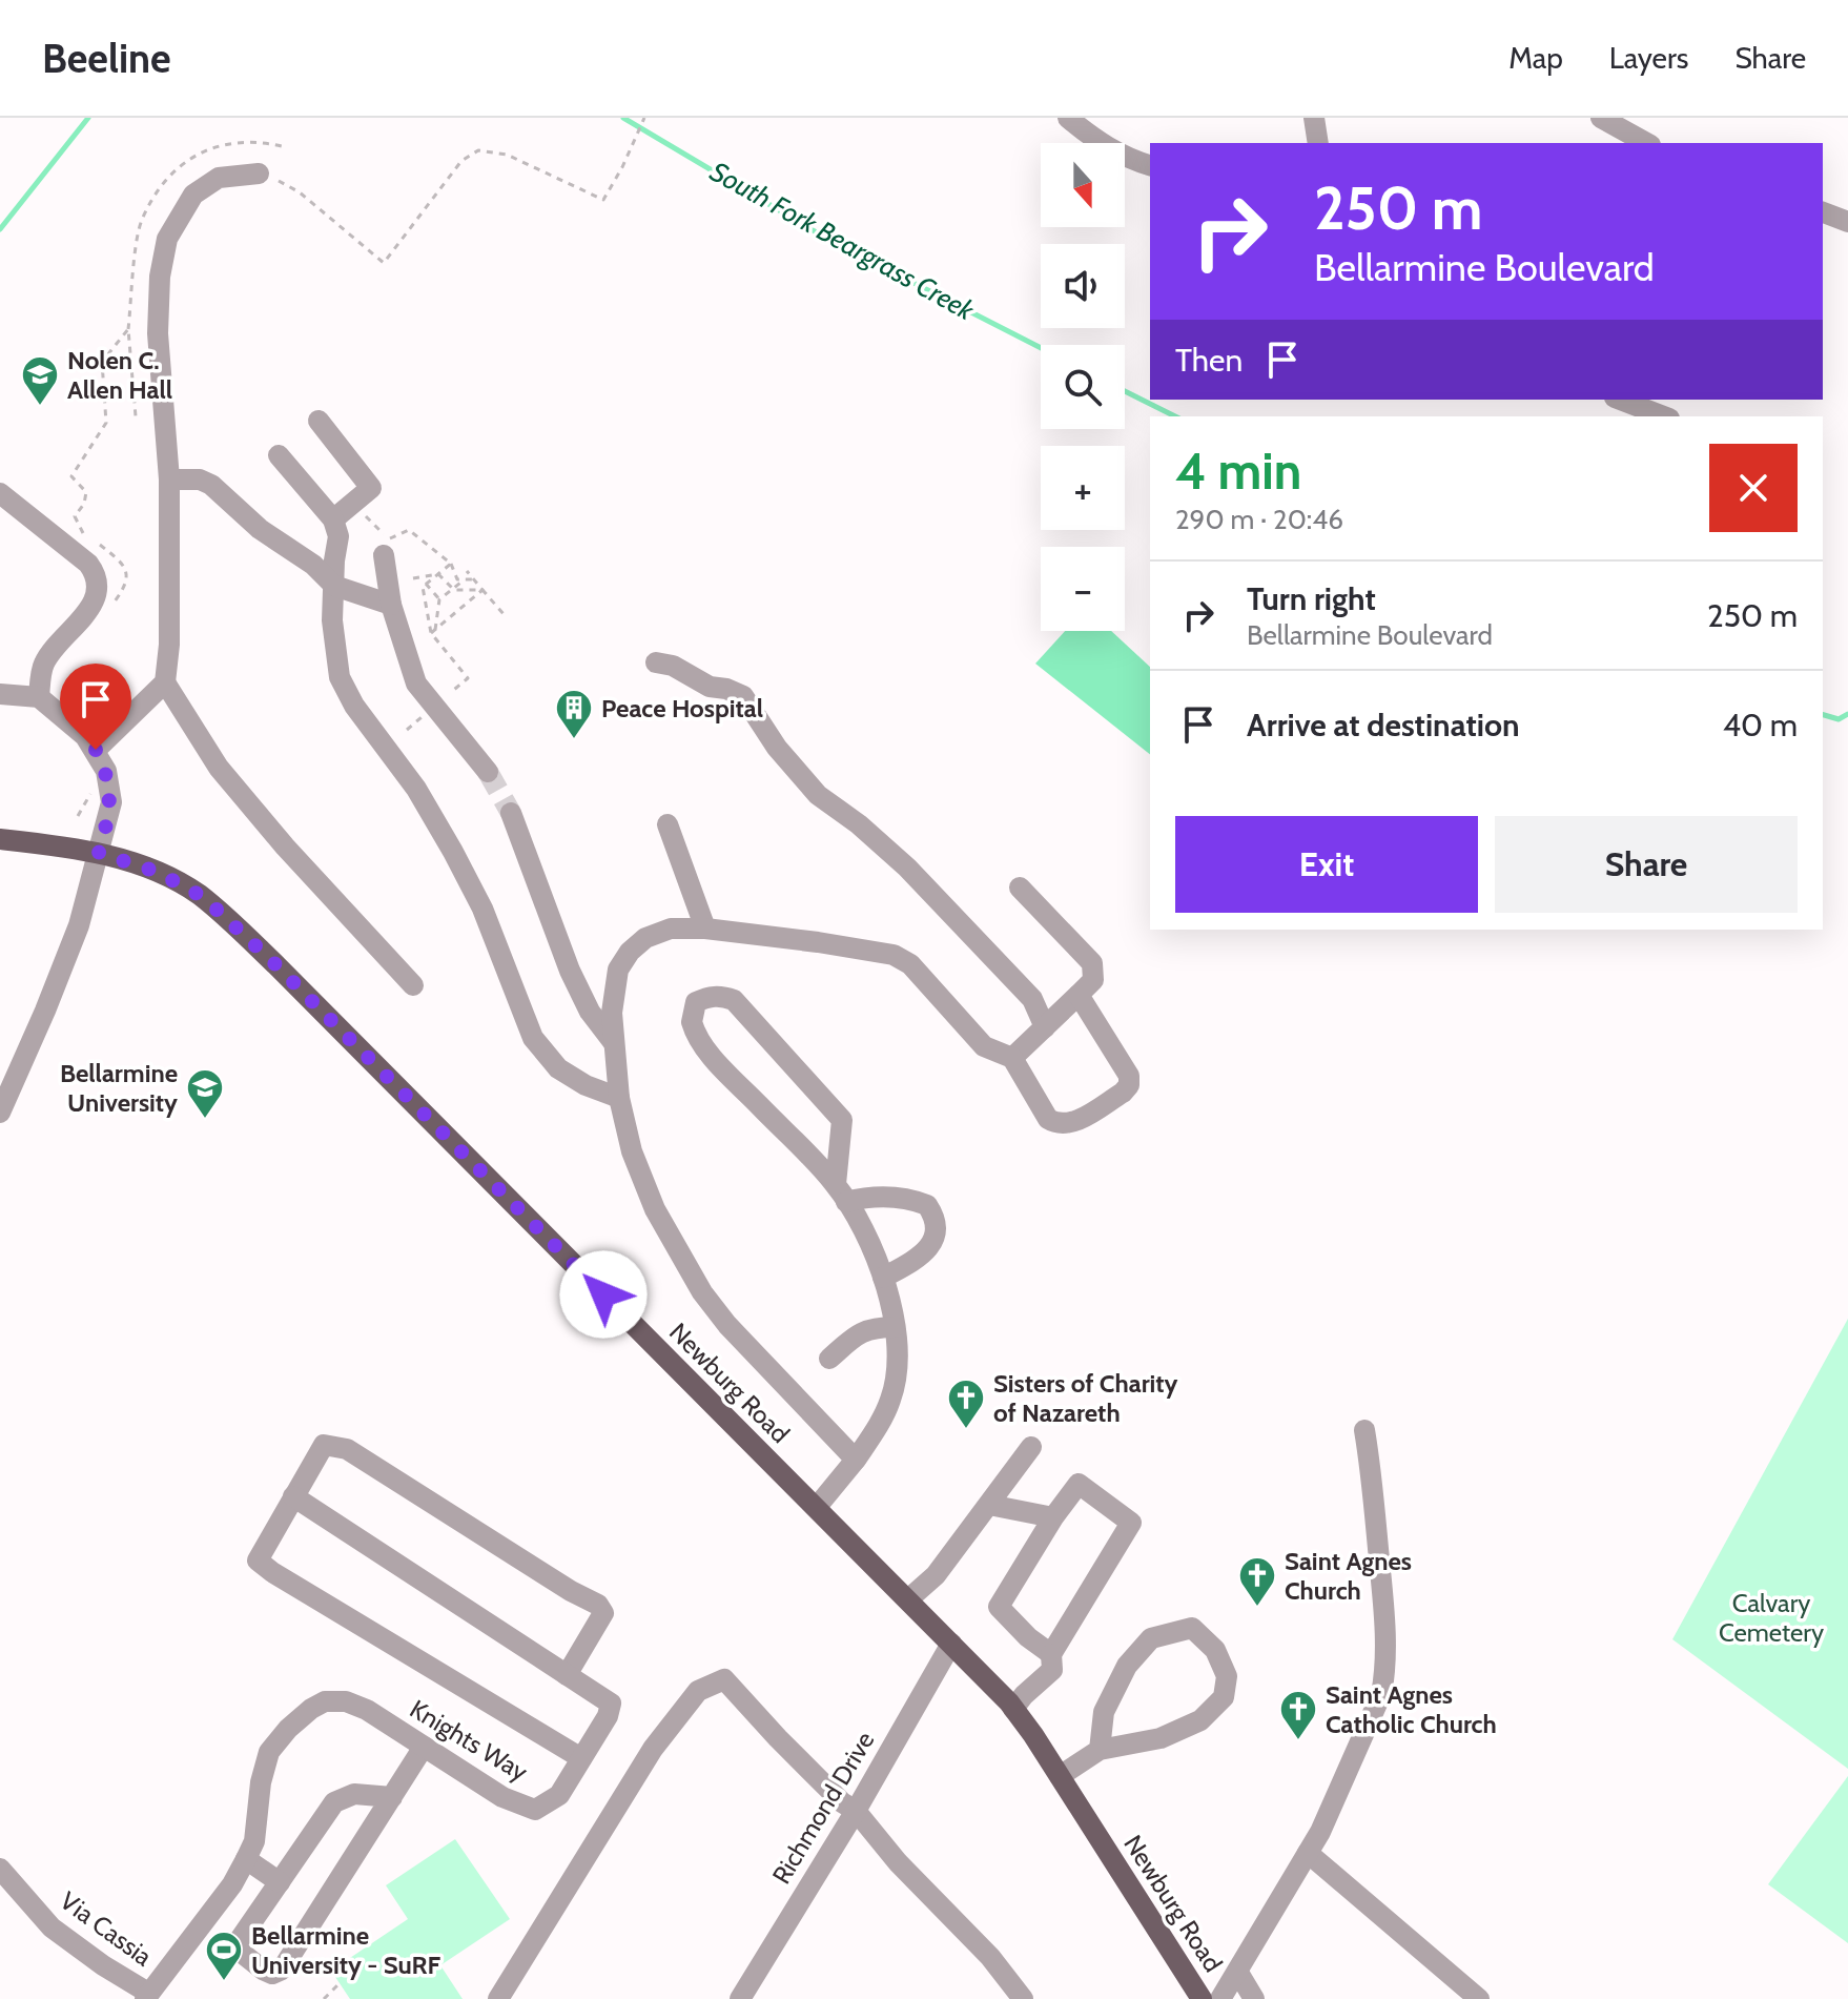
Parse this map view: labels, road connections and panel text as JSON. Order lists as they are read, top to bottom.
{
  "streets": {
    "main road": ["Newburg Road"],
    "street": ["Knights Way", "Richmond Drive", "Via Cassia"]
  },
  "crossings": [
    ["Newburg Road", "Richmond Drive"],
    ["Knights Way", "Via Cassia"]
  ],
  "water": ["South Fork Beargrass Creek"],
  "parks": ["Calvary Cemetery"],
  "places": {
    "school or university": ["Nolen C. Allen Hall", "Bellarmine University"],
    "building": ["Peace Hospital"],
    "church": ["Sisters of Charity of Nazareth", "Saint Agnes Church", "Saint Agnes Catholic Church"],
    "sports": ["Bellarmine University - SuRF"]
  },
  "north": "bottom",
  "page": {
    "header": "Beeline",
    "nav": ["Map", "Layers", "Share"],
    "map_buttons": ["+", "−"],
    "turn": ["250 m", "Bellarmine Boulevard"],
    "then": "Then",
    "heading": ["4 min", "290 m · 20:46"],
    "list": [
      {
        "name": "Turn right",
        "note": "Bellarmine Boulevard",
        "value": "250 m"
      },
      {
        "name": "Arrive at destination",
        "value": "40 m"
      }
    ],
    "buttons": ["Exit", "Share"]
  }
}
